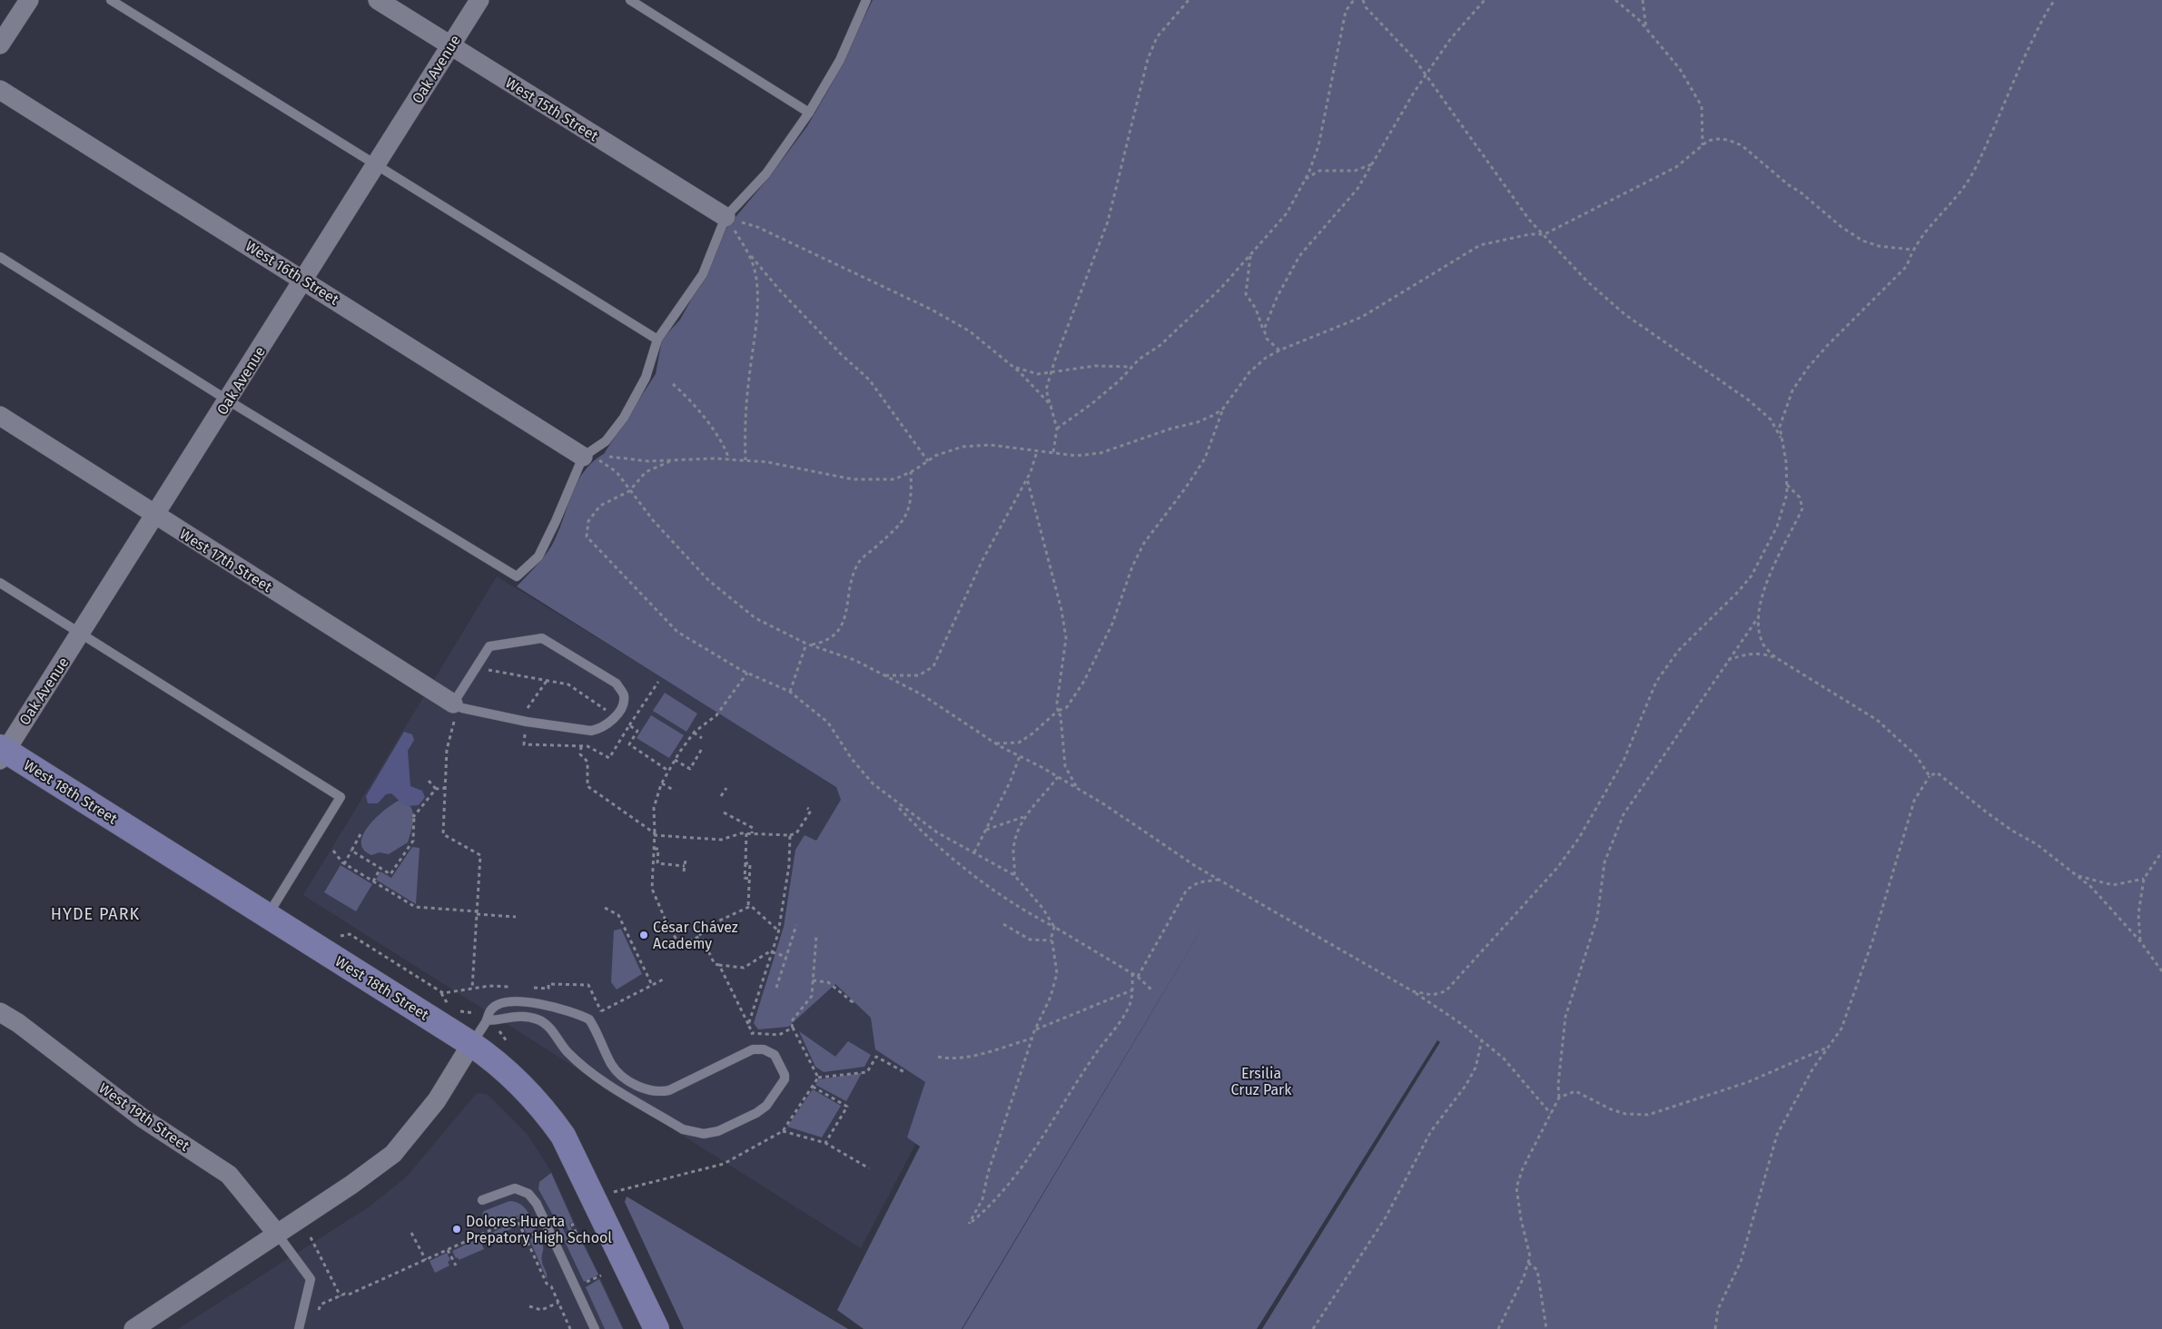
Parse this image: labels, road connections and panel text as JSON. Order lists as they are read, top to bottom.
{
  "streets": {
    "street": [
      "Oak Avenue",
      "West 15th Street",
      "West 16th Street",
      "West 17th Street",
      "West 18th Street",
      "West 19th Street"
    ]
  },
  "crossings": [
    ["Oak Avenue", "West 15th Street"],
    ["Oak Avenue", "West 16th Street"],
    ["Oak Avenue", "West 17th Street"],
    ["Oak Avenue", "West 18th Street"]
  ],
  "districts": ["HYDE PARK"],
  "parks": ["Ersilia Cruz Park"],
  "places": ["César Chávez Academy", "Dolores Huerta Prepatory High School"]
}
